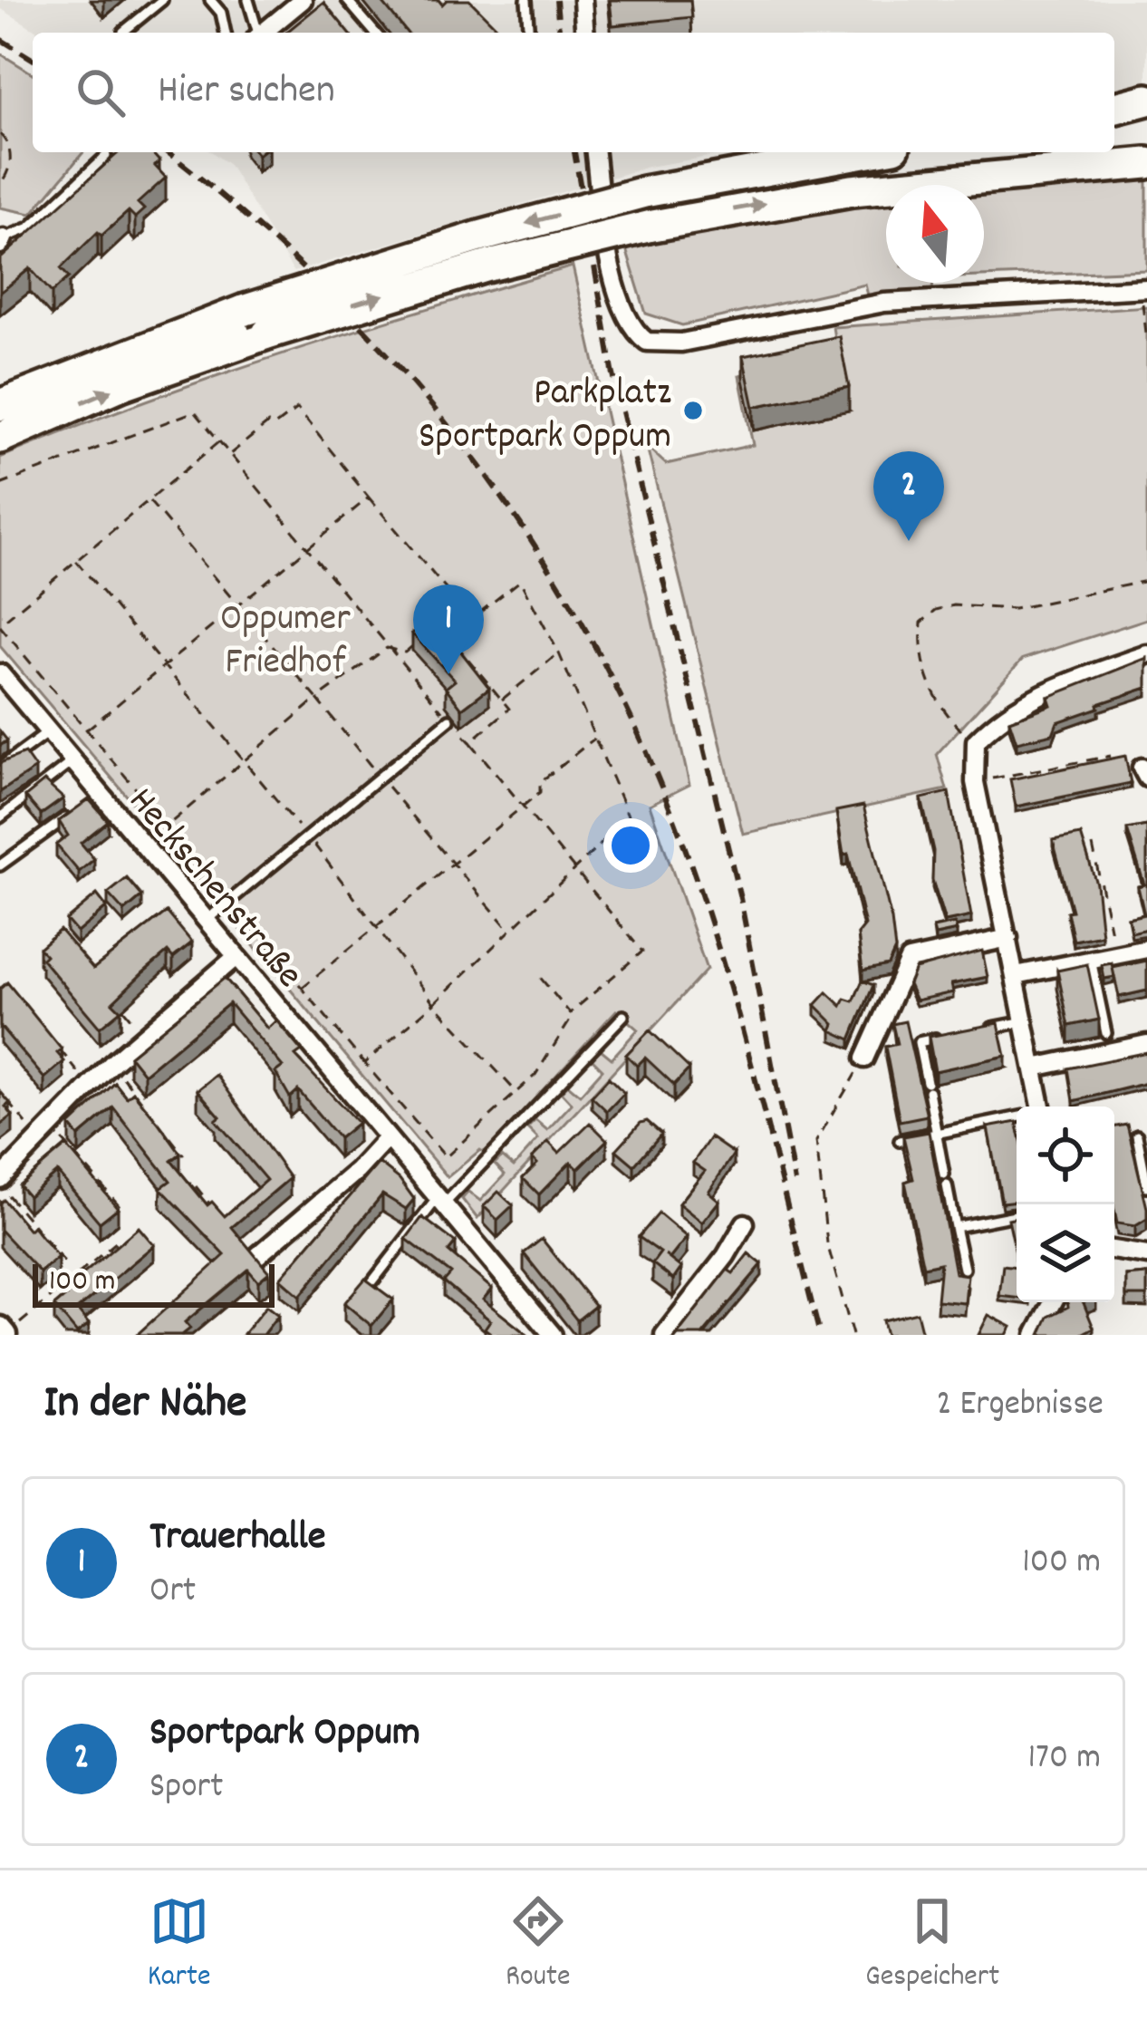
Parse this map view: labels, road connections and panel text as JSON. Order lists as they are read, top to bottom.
{
  "streets": {
    "street": ["Heckschenstraße"]
  },
  "parks": ["Oppumer Friedhof"],
  "places": ["Parkplatz Sportpark Oppum"],
  "scale_bar": "100 m",
  "north": "top",
  "page": {
    "search": "Hier suchen",
    "pins": ["2", "1"],
    "scale": "100 m",
    "heading": ["In der Nähe", "2 Ergebnisse"],
    "list": [
      {
        "mark": "1",
        "name": "Trauerhalle",
        "note": "Ort",
        "value": "100 m"
      },
      {
        "mark": "2",
        "name": "Sportpark Oppum",
        "note": "Sport",
        "value": "170 m"
      }
    ],
    "nav": ["Karte", "Route", "Gespeichert"]
  }
}
